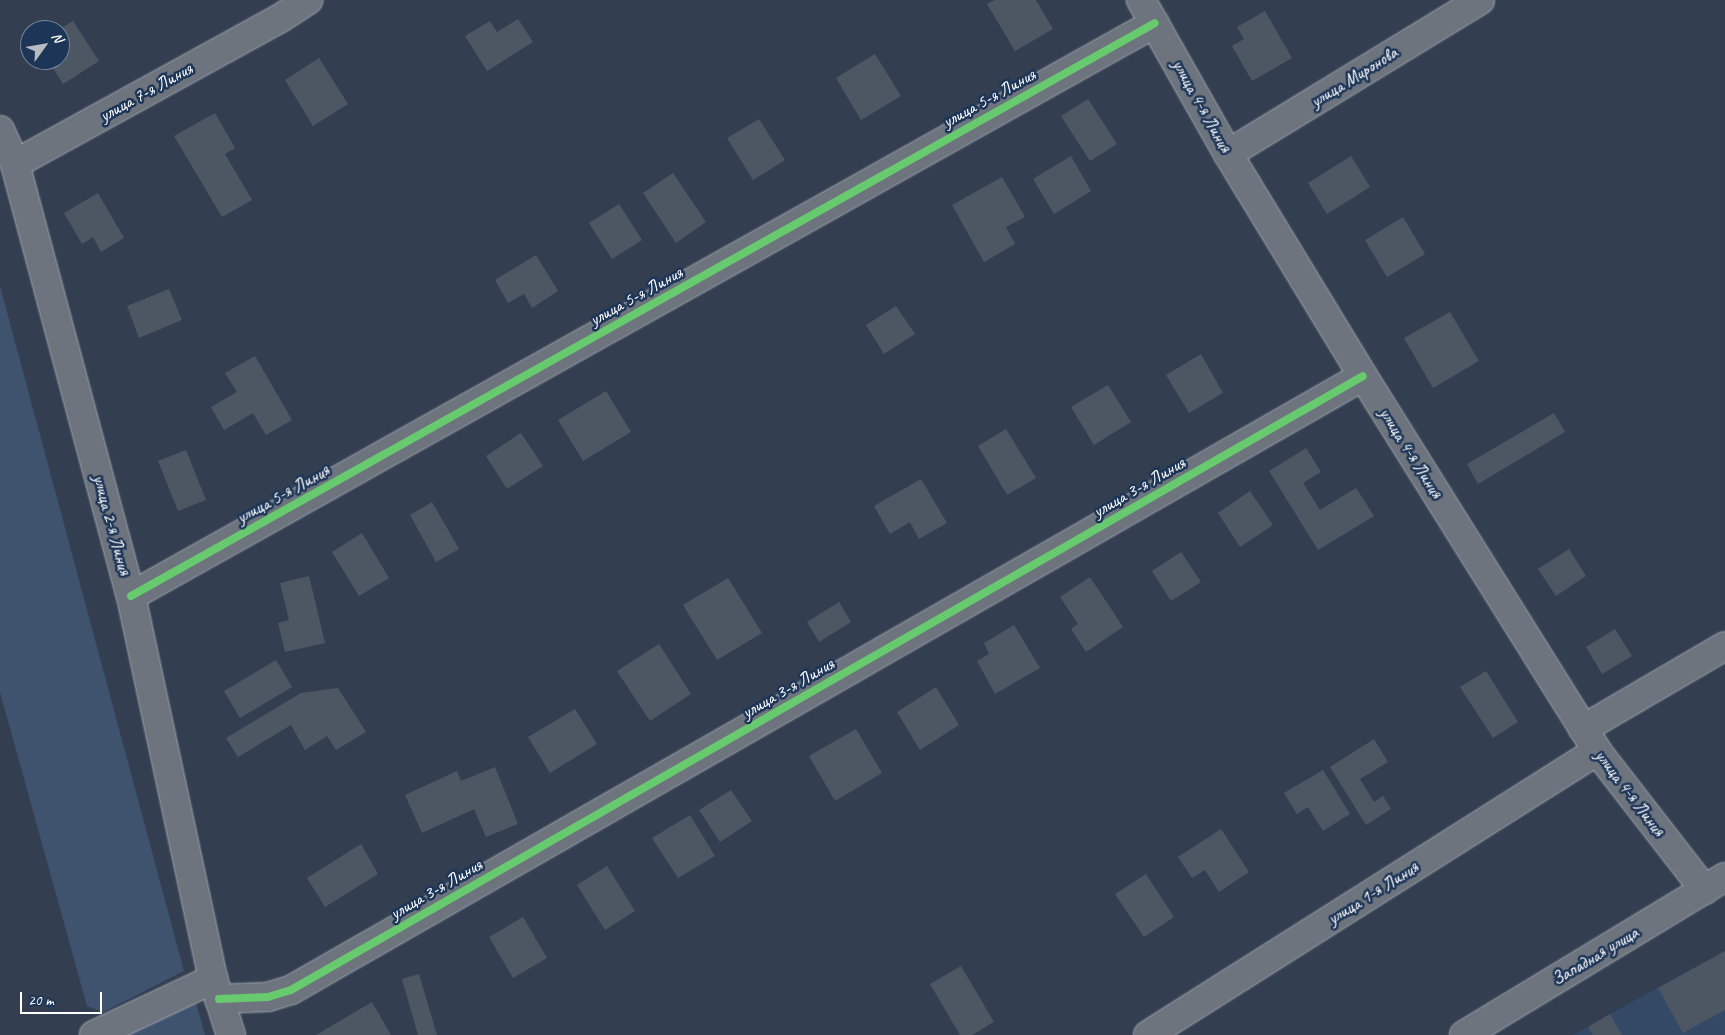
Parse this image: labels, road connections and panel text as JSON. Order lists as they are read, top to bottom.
{
  "streets": {
    "street": [
      "улица Миронова",
      "улица 7-я Линия",
      "улица 5-я Линия",
      "улица 4-я Линия",
      "улица 3-я Линия",
      "улица 2-я Линия",
      "улица 1-я Линия",
      "Западная улица"
    ]
  },
  "crossings": [
    ["улица Миронова", "улица 4-я Линия"],
    ["улица 7-я Линия", "улица 2-я Линия"],
    ["улица 5-я Линия", "улица 4-я Линия"],
    ["улица 5-я Линия", "улица 2-я Линия"],
    ["улица 4-я Линия", "улица 3-я Линия"],
    ["улица 4-я Линия", "улица 1-я Линия"],
    ["улица 4-я Линия", "Западная улица"],
    ["улица 3-я Линия", "улица 2-я Линия"]
  ],
  "scale_bar": "20 m",
  "north": "top right"
}
